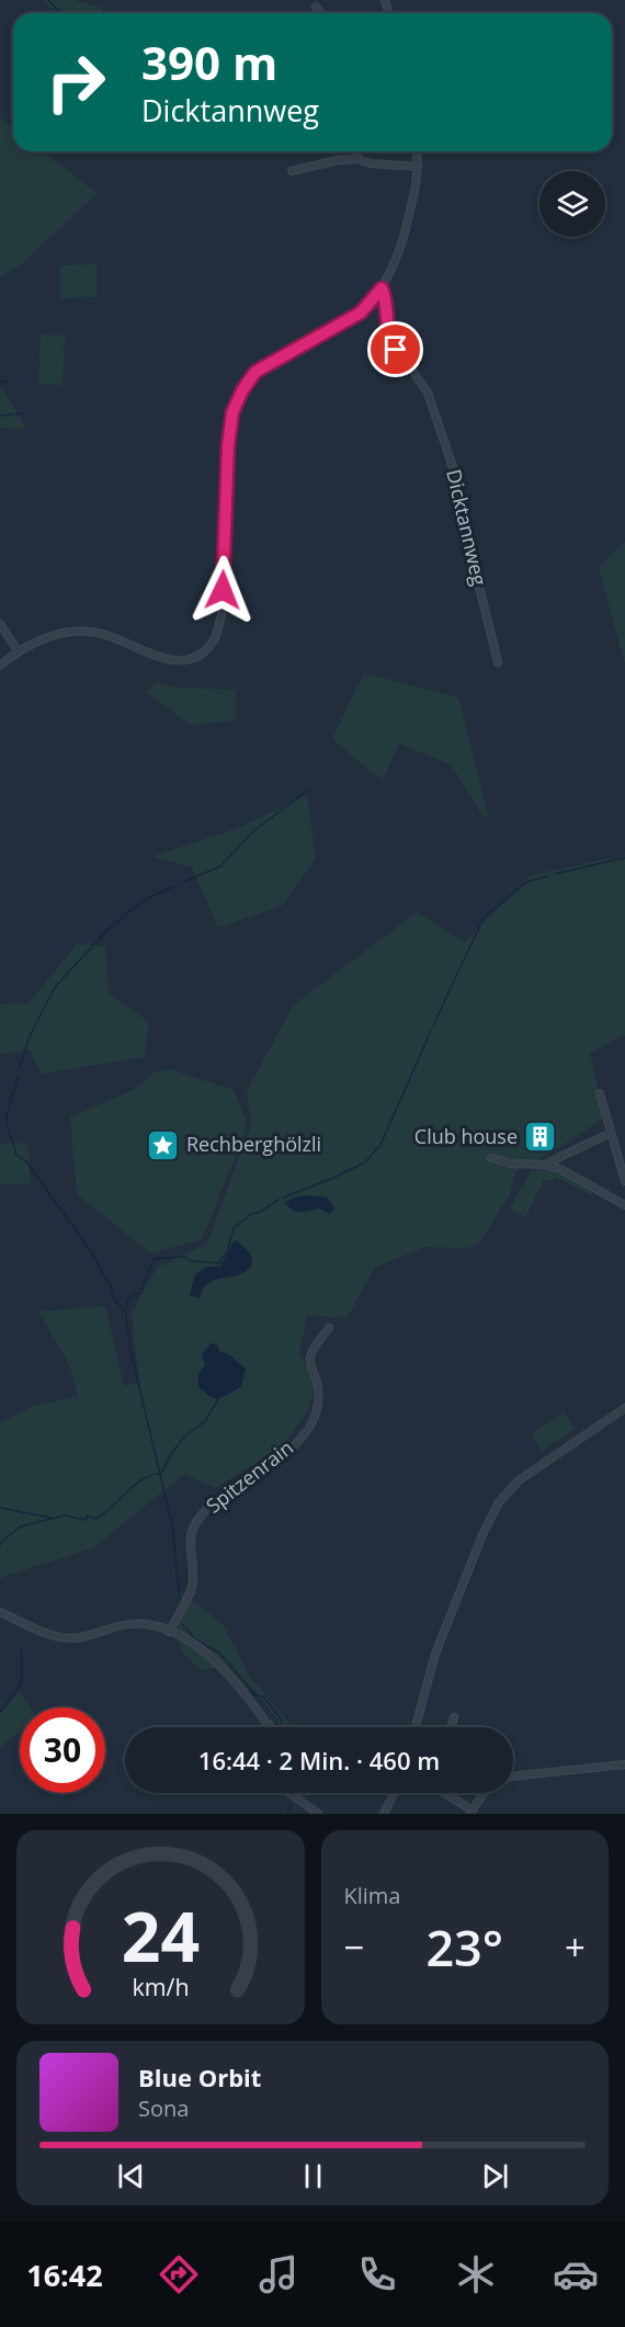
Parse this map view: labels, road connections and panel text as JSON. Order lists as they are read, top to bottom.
{
  "streets": {
    "street": ["Dicktannweg", "Spitzenrain"]
  },
  "places": {
    "building": ["Club house"],
    "place": ["Rechberghölzli"]
  },
  "page": {
    "turn": ["390 m", "Dicktannweg"],
    "limit": "30",
    "trip": "16:44 · 2 Min. · 460 m",
    "tile": "Klima",
    "heat": ["−", "23°", "+"],
    "song": ["Blue Orbit", "Sona"],
    "tabs": "16:42",
    "gauge": ["24", "km/h"]
  }
}
